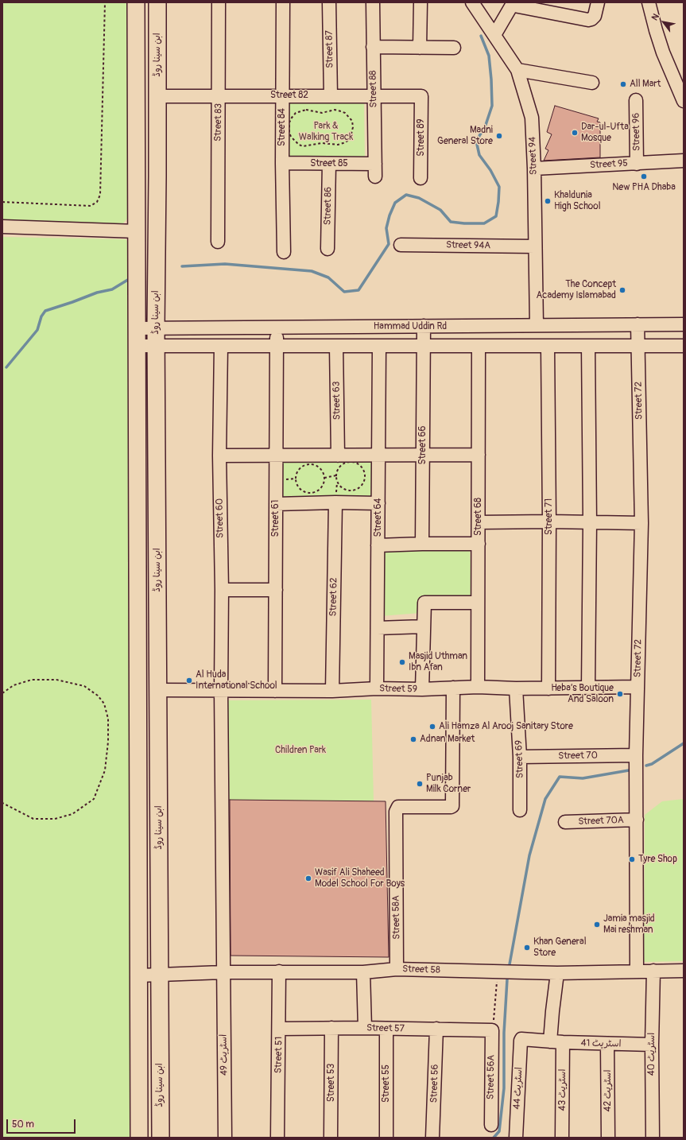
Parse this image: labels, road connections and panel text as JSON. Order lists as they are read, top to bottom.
{
  "streets": {
    "main road": ["ابن سینا روڈ"],
    "street": [
      "Street 87",
      "Street 88",
      "Street 82",
      "Street 83",
      "Street 84",
      "Street 96",
      "Street 89",
      "Street 94",
      "Street 85",
      "Street 95",
      "Street 86",
      "Street 94A",
      "Hammad Uddin Rd",
      "Street 63",
      "Street 72",
      "Street 66",
      "Street 68",
      "Street 71",
      "Street 64",
      "Street 60",
      "Street 61",
      "Street 62",
      "Street 59",
      "Street 70",
      "Street 69",
      "Street 70A",
      "Street 58A",
      "Street 58",
      "Street 57",
      "اسٹریٹ 41",
      "اسٹریٹ 40",
      "اسٹریٹ 49",
      "Street 51",
      "Street 56A",
      "Street 53",
      "Street 55",
      "Street 56",
      "اسٹریٹ 44",
      "اسٹریٹ 43",
      "اسٹریٹ 42"
    ]
  },
  "crossings": [
    ["Street 87", "Street 82"],
    ["ابن سینا روڈ", "Street 82"],
    ["ابن سینا روڈ", "Hammad Uddin Rd"],
    ["ابن سینا روڈ", "Street 59"],
    ["ابن سینا روڈ", "Street 58"],
    ["Street 88", "Street 82"],
    ["Street 88", "Street 85"],
    ["Street 82", "Street 83"],
    ["Street 82", "Street 84"],
    ["Street 82", "Street 89"],
    ["Street 84", "Street 85"],
    ["Street 96", "Street 95"],
    ["Street 94", "Street 95"],
    ["Street 94", "Street 94A"],
    ["Street 94", "Hammad Uddin Rd"],
    ["Street 85", "Street 86"],
    ["Hammad Uddin Rd", "Street 63"],
    ["Hammad Uddin Rd", "Street 72"],
    ["Hammad Uddin Rd", "Street 66"],
    ["Hammad Uddin Rd", "Street 68"],
    ["Hammad Uddin Rd", "Street 71"],
    ["Hammad Uddin Rd", "Street 64"],
    ["Hammad Uddin Rd", "Street 60"],
    ["Hammad Uddin Rd", "Street 61"],
    ["Street 72", "Street 59"],
    ["Street 72", "Street 70"],
    ["Street 72", "Street 70A"],
    ["Street 72", "Street 58"],
    ["Street 68", "Street 59"],
    ["Street 71", "Street 59"],
    ["Street 64", "Street 59"],
    ["Street 60", "Street 59"],
    ["Street 60", "اسٹریٹ 49"],
    ["Street 61", "Street 59"],
    ["Street 62", "Street 59"],
    ["Street 59", "Street 69"],
    ["Street 59", "Street 58A"],
    ["Street 59", "اسٹریٹ 49"],
    ["Street 70", "Street 69"],
    ["Street 58A", "Street 58"],
    ["Street 58", "اسٹریٹ 40"],
    ["Street 58", "اسٹریٹ 49"],
    ["Street 58", "Street 51"],
    ["Street 58", "اسٹریٹ 43"],
    ["Street 57", "Street 51"],
    ["Street 57", "Street 56A"],
    ["Street 57", "Street 53"],
    ["Street 57", "Street 55"],
    ["Street 57", "Street 56"],
    ["اسٹریٹ 41", "اسٹریٹ 40"],
    ["اسٹریٹ 41", "اسٹریٹ 44"],
    ["اسٹریٹ 41", "اسٹریٹ 43"],
    ["اسٹریٹ 41", "اسٹریٹ 42"]
  ],
  "parks": ["Park & Walking Track", "Children Park"],
  "places": [
    "All Mart",
    "Dar-ul-Ufta Mosque",
    "Madni General Store",
    "New PHA Dhaba",
    "Khaldunia High School",
    "The Concept Academy Islamabad",
    "Masjid Uthman Ibn Afan",
    "Al Huda International School",
    "Heba’s Boutique And Saloon",
    "Ali Hamza Al Arooj Sanitary Store",
    "Adnan Market",
    "Punjab Milk Corner",
    "Tyre Shop",
    "Wasif Ali Shaheed Model School For Boys",
    "Jamia masjid Mai reshman",
    "Khan General Store"
  ],
  "scale_bar": "50 m",
  "north": "top left"
}
